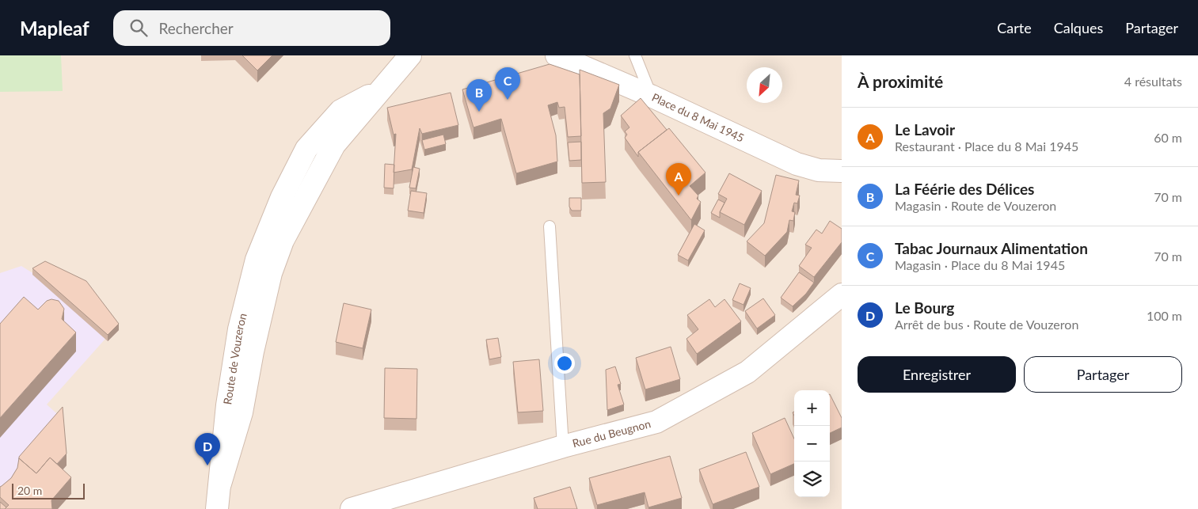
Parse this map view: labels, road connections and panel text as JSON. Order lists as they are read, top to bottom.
{
  "streets": {
    "street": ["Place du 8 Mai 1945", "Route de Vouzeron", "Rue du Beugnon"]
  },
  "scale_bar": "20 m",
  "north": "bottom left",
  "page": {
    "header": "Mapleaf",
    "search": "Rechercher",
    "nav": ["Carte", "Calques", "Partager"],
    "heading": ["À proximité", "4 résultats"],
    "pins": [
      "C",
      "B",
      "A",
      "D"
    ],
    "list": [
      {
        "mark": "A",
        "name": "Le Lavoir",
        "note": "Restaurant · Place du 8 Mai 1945",
        "value": "60 m"
      },
      {
        "mark": "B",
        "name": "La Féérie des Délices",
        "note": "Magasin · Route de Vouzeron",
        "value": "70 m"
      },
      {
        "mark": "C",
        "name": "Tabac Journaux Alimentation",
        "note": "Magasin · Place du 8 Mai 1945",
        "value": "70 m"
      },
      {
        "mark": "D",
        "name": "Le Bourg",
        "note": "Arrêt de bus · Route de Vouzeron",
        "value": "100 m"
      }
    ],
    "buttons": ["Enregistrer", "Partager"],
    "map_buttons": ["+", "−"],
    "scale": "20 m"
  }
}
